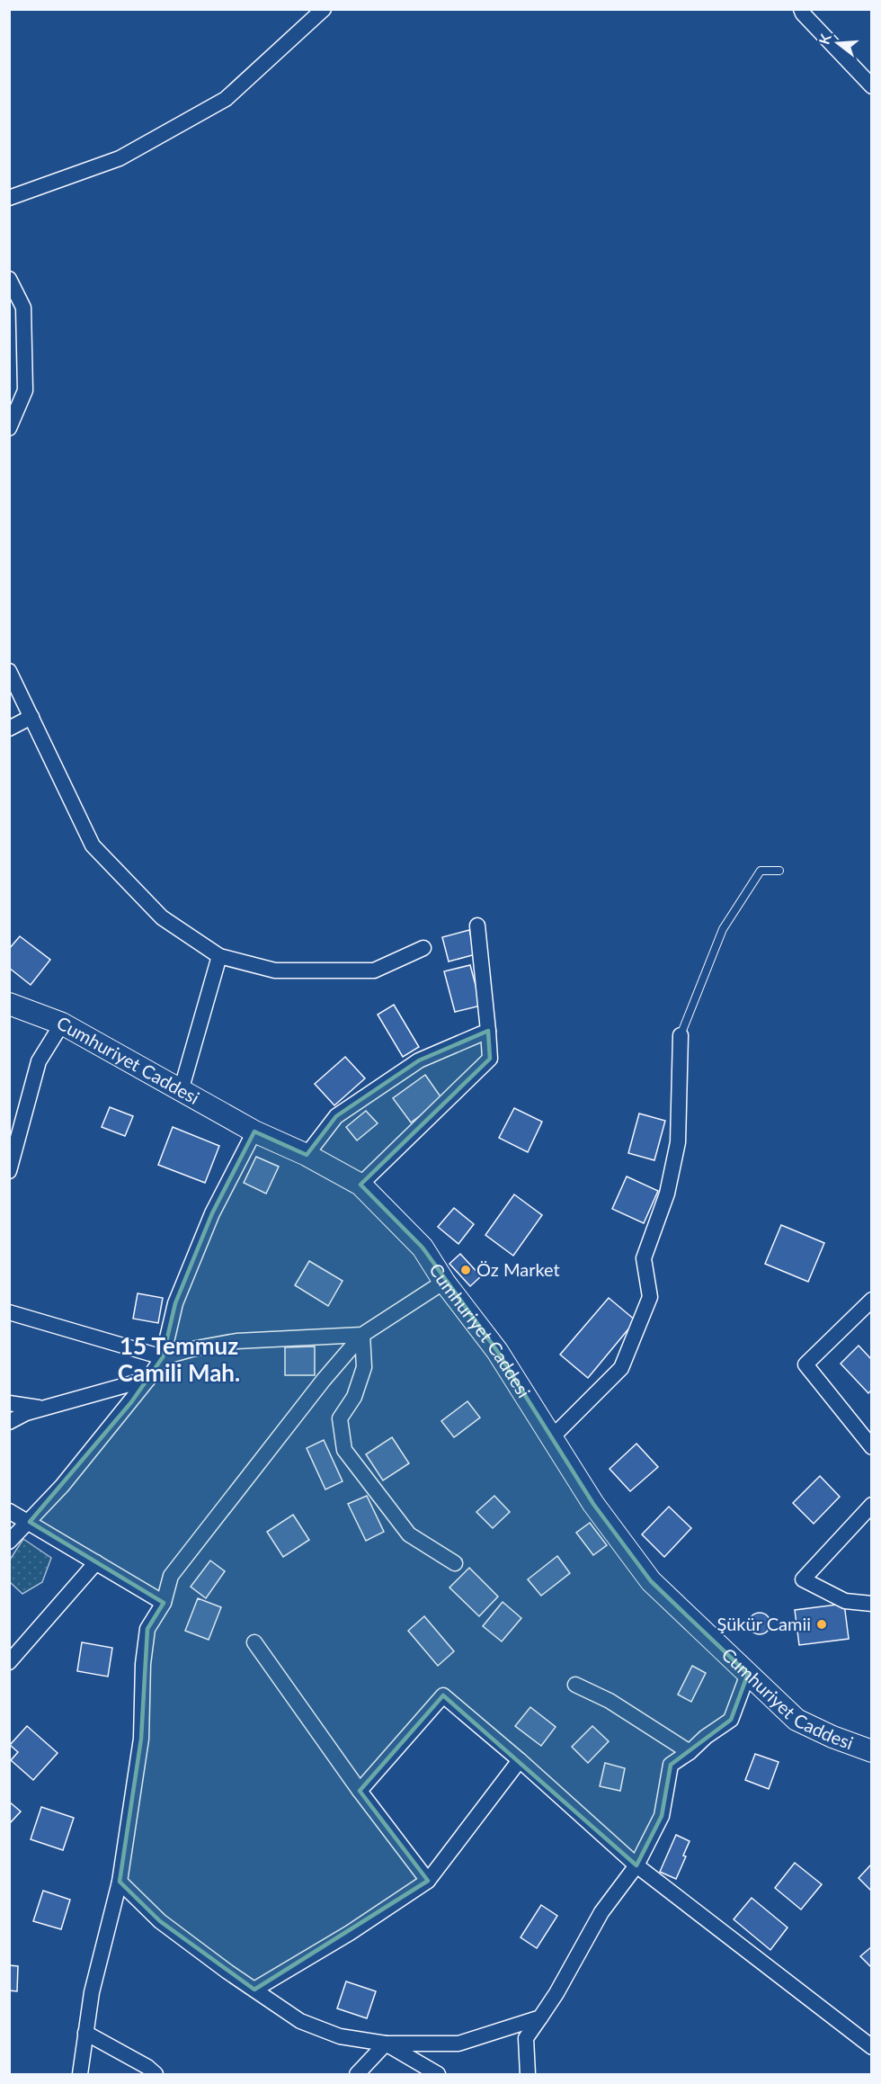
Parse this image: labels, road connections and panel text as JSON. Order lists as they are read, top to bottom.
{
  "streets": {
    "street": ["Cumhuriyet Caddesi"]
  },
  "districts": ["15 Temmuz Camili Mah."],
  "places": ["Öz Market", "Şükür Camii"],
  "north": "left"
}
